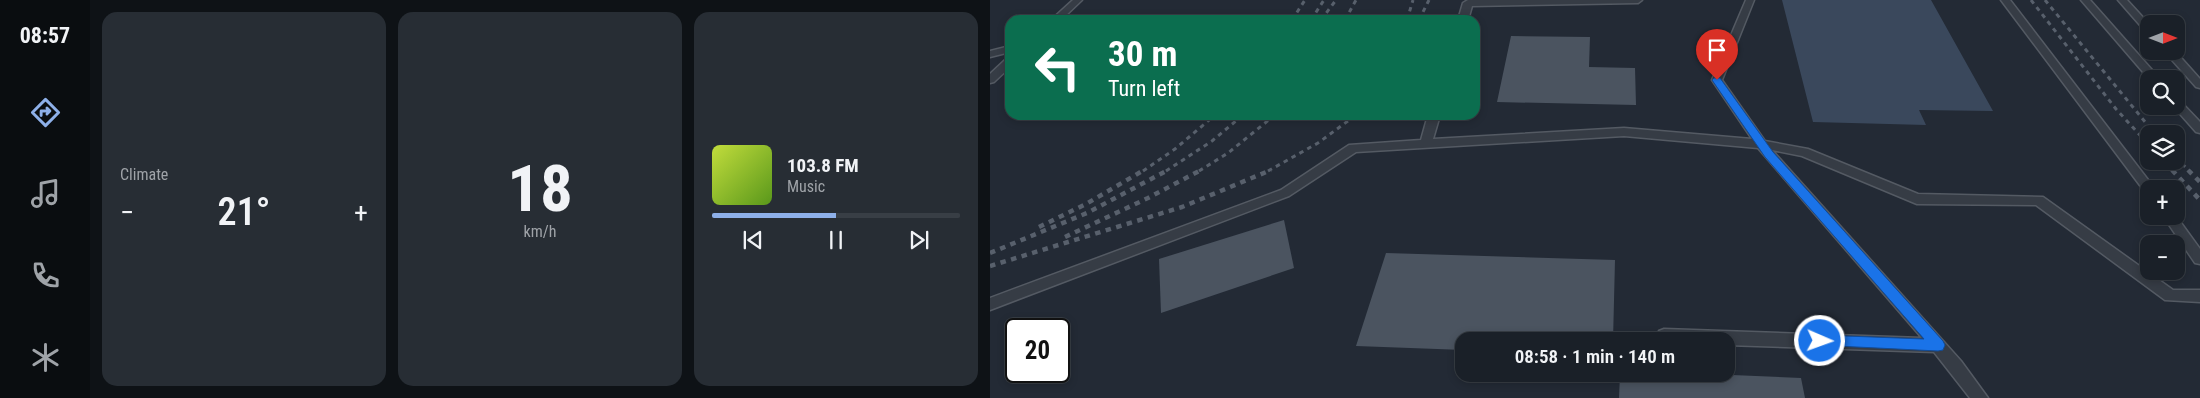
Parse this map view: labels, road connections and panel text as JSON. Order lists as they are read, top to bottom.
{
  "north": "right",
  "page": {
    "tabs": "08:57",
    "tile": [
      "Climate",
      ["18", "km/h"]
    ],
    "map_buttons": ["+", "−"],
    "turn": ["30 m", "Turn left"],
    "song": ["103.8 FM", "Music"],
    "heat": ["−", "21°", "+"],
    "limit": "20",
    "trip": "08:58 · 1 min · 140 m"
  }
}
